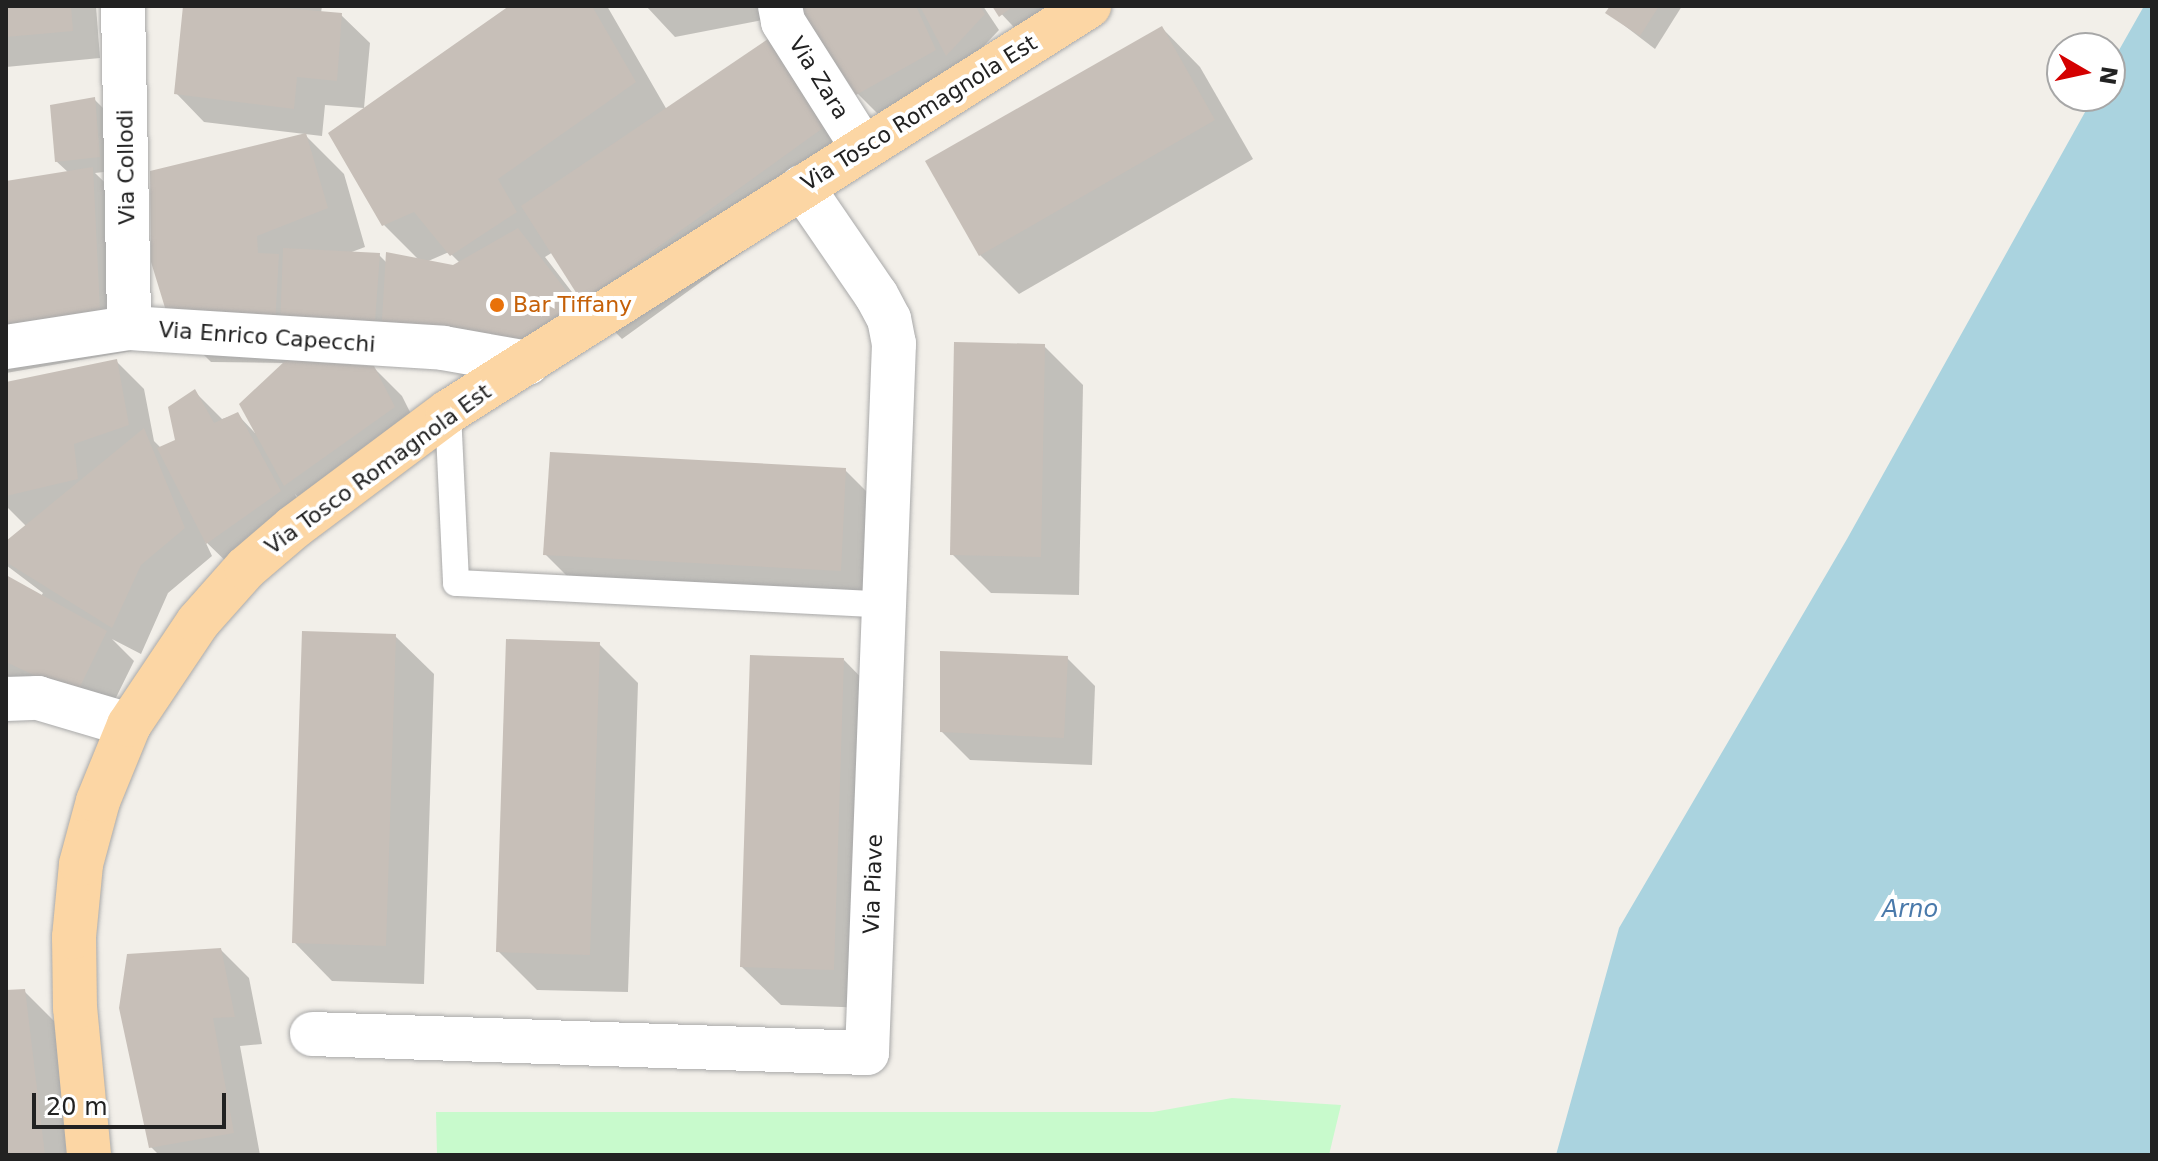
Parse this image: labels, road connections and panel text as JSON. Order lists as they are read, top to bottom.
{
  "streets": {
    "main road": ["Via Tosco Romagnola Est"],
    "street": [
      "Via Zara",
      "Via Collodi",
      "Via Enrico Capecchi",
      "Via Piave"
    ]
  },
  "crossings": [
    ["Via Zara", "Via Tosco Romagnola Est"],
    ["Via Tosco Romagnola Est", "Via Enrico Capecchi"],
    ["Via Tosco Romagnola Est", "Via Piave"],
    ["Via Collodi", "Via Enrico Capecchi"]
  ],
  "water": ["Arno"],
  "places": ["Bar Tiffany"],
  "scale_bar": "20 m",
  "north": "right"
}
